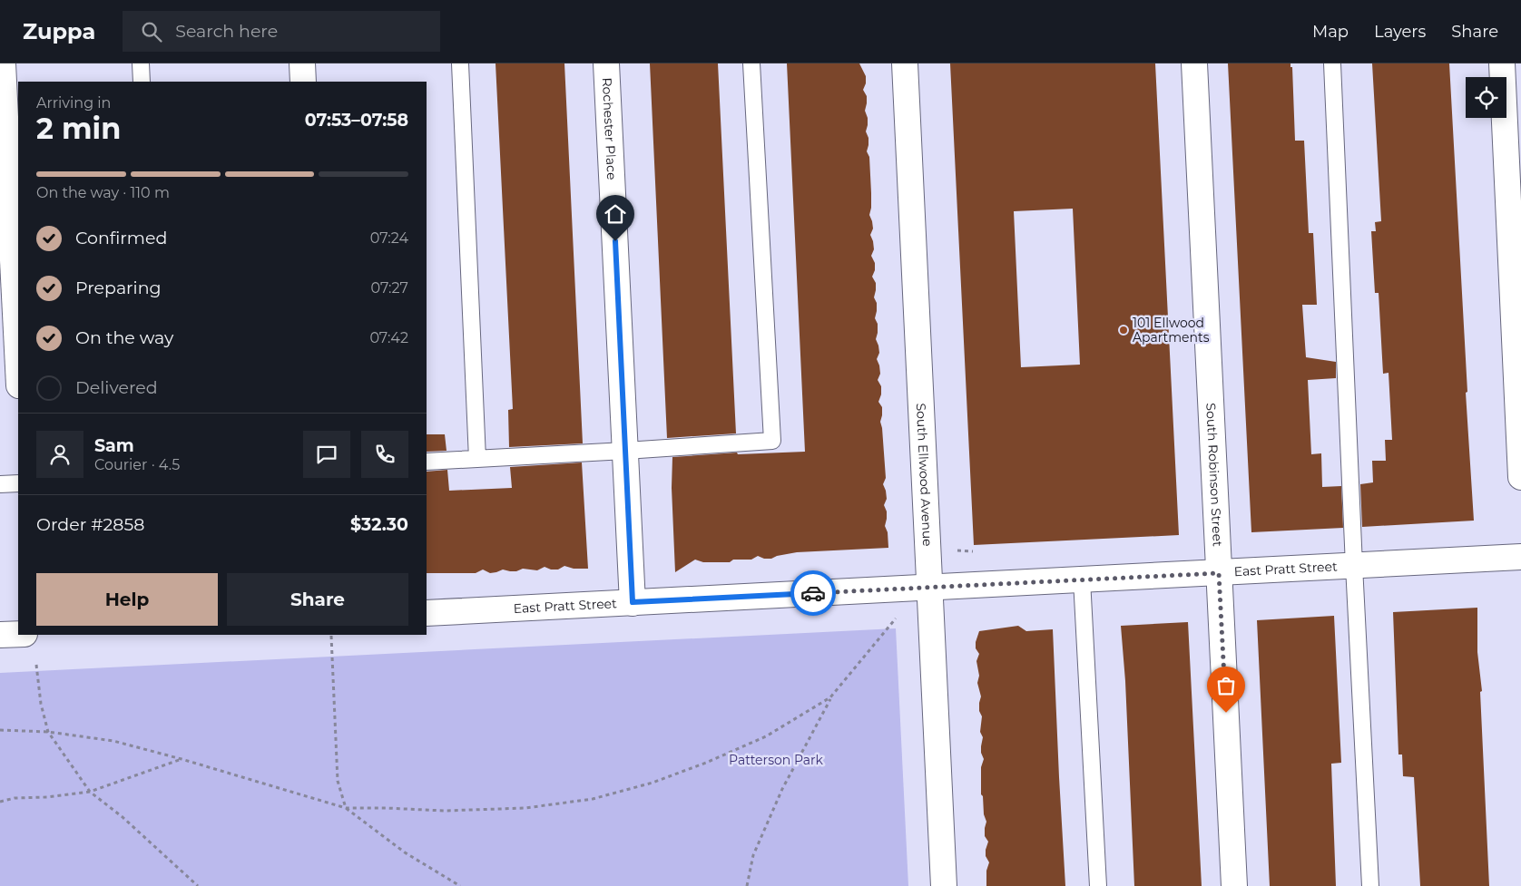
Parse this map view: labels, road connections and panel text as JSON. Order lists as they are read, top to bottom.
{
  "streets": {
    "street": [
      "Rochester Place",
      "South Ellwood Avenue",
      "South Robinson Street",
      "East Pratt Street"
    ]
  },
  "crossings": [
    ["Rochester Place", "East Pratt Street"],
    ["South Ellwood Avenue", "East Pratt Street"],
    ["South Robinson Street", "East Pratt Street"]
  ],
  "parks": ["Patterson Park"],
  "places": ["101 Ellwood Apartments"],
  "page": {
    "header": "Zuppa",
    "search": "Search here",
    "nav": ["Map", "Layers", "Share"],
    "heading": ["2 min", "Arriving in", "07:53–07:58"],
    "panel": [
      "Sam",
      "Courier · 4.5",
      "Order #2858",
      "$32.30"
    ],
    "bar": "On the way · 110 m",
    "list": [
      ["Confirmed", "07:24"],
      ["Preparing", "07:27"],
      ["On the way", "07:42"],
      "Delivered"
    ],
    "buttons": ["Help", "Share"]
  }
}
